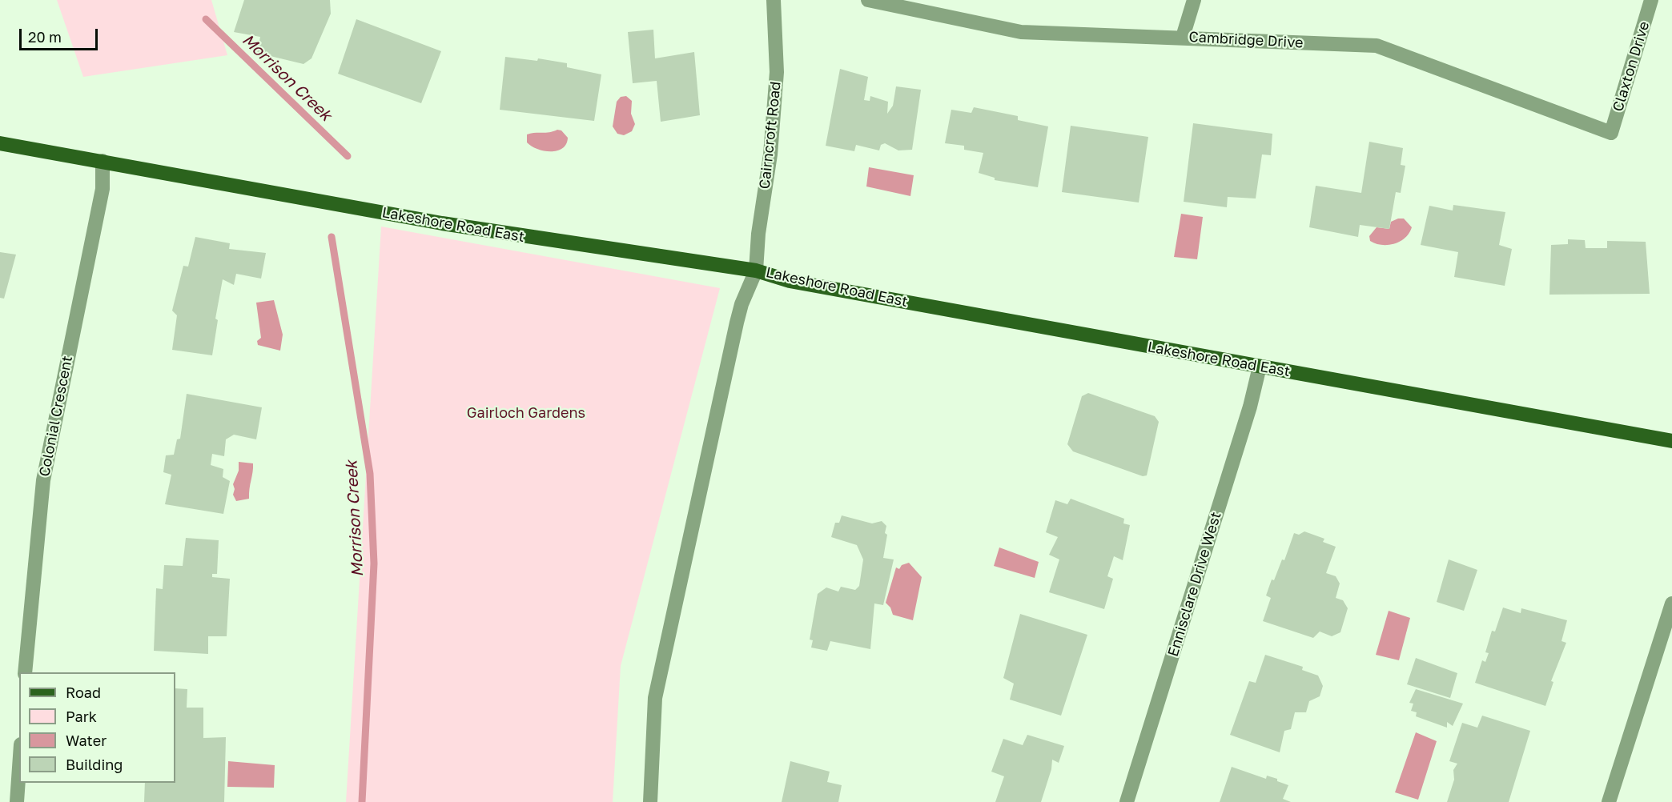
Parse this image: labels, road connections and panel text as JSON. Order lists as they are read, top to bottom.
{
  "streets": {
    "main road": ["Lakeshore Road East"],
    "street": [
      "Cambridge Drive",
      "Claxton Drive",
      "Cairncroft Road",
      "Colonial Crescent",
      "Ennisclare Drive West"
    ]
  },
  "crossings": [
    ["Cambridge Drive", "Claxton Drive"],
    ["Cairncroft Road", "Lakeshore Road East"],
    ["Lakeshore Road East", "Colonial Crescent"],
    ["Lakeshore Road East", "Ennisclare Drive West"]
  ],
  "water": ["Morrison Creek"],
  "parks": ["Gairloch Gardens"],
  "legend": [
    "Road",
    "Park",
    "Water",
    "Building"
  ],
  "scale_bar": "20 m"
}
